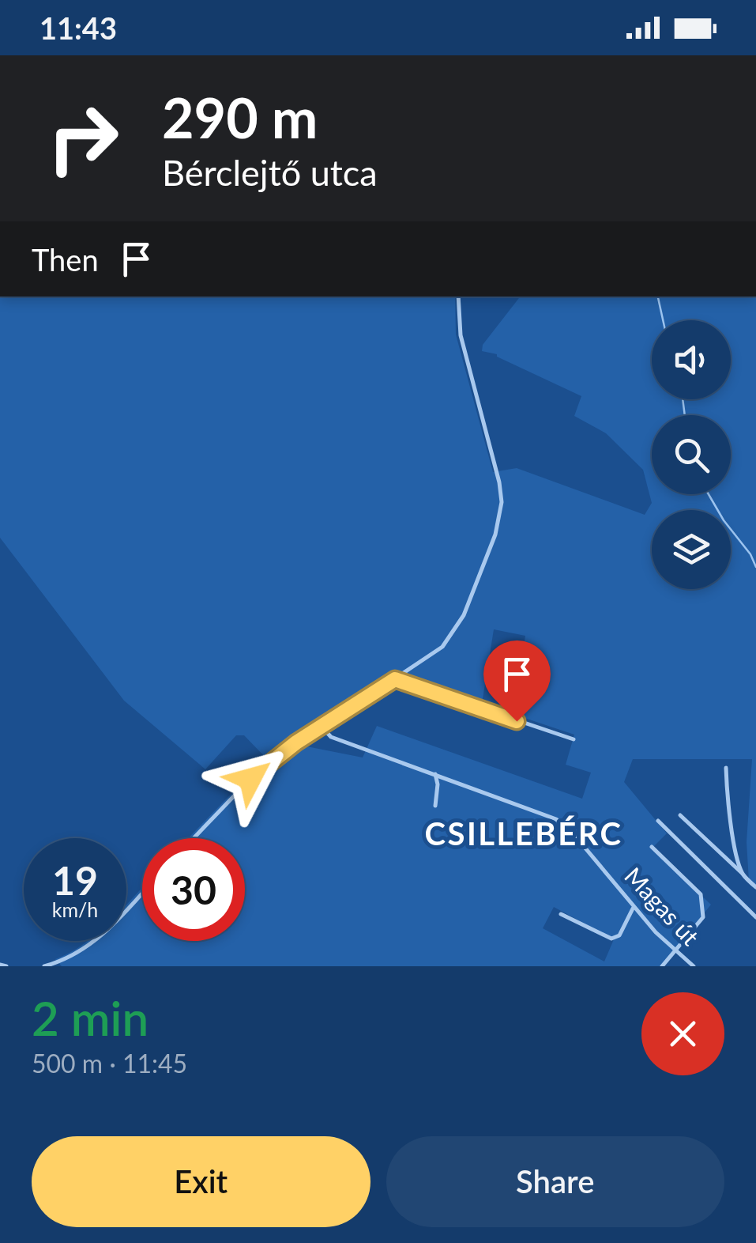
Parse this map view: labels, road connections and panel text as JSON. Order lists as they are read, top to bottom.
{
  "streets": {
    "street": ["Magas út"]
  },
  "districts": ["CSILLEBÉRC"],
  "page": {
    "status": "11:43",
    "turn": ["290 m", "Bérclejtő utca"],
    "then": "Then",
    "speed": "19 km/h",
    "limit": "30",
    "heading": ["2 min", "500 m · 11:45"],
    "buttons": ["Exit", "Share"]
  }
}
